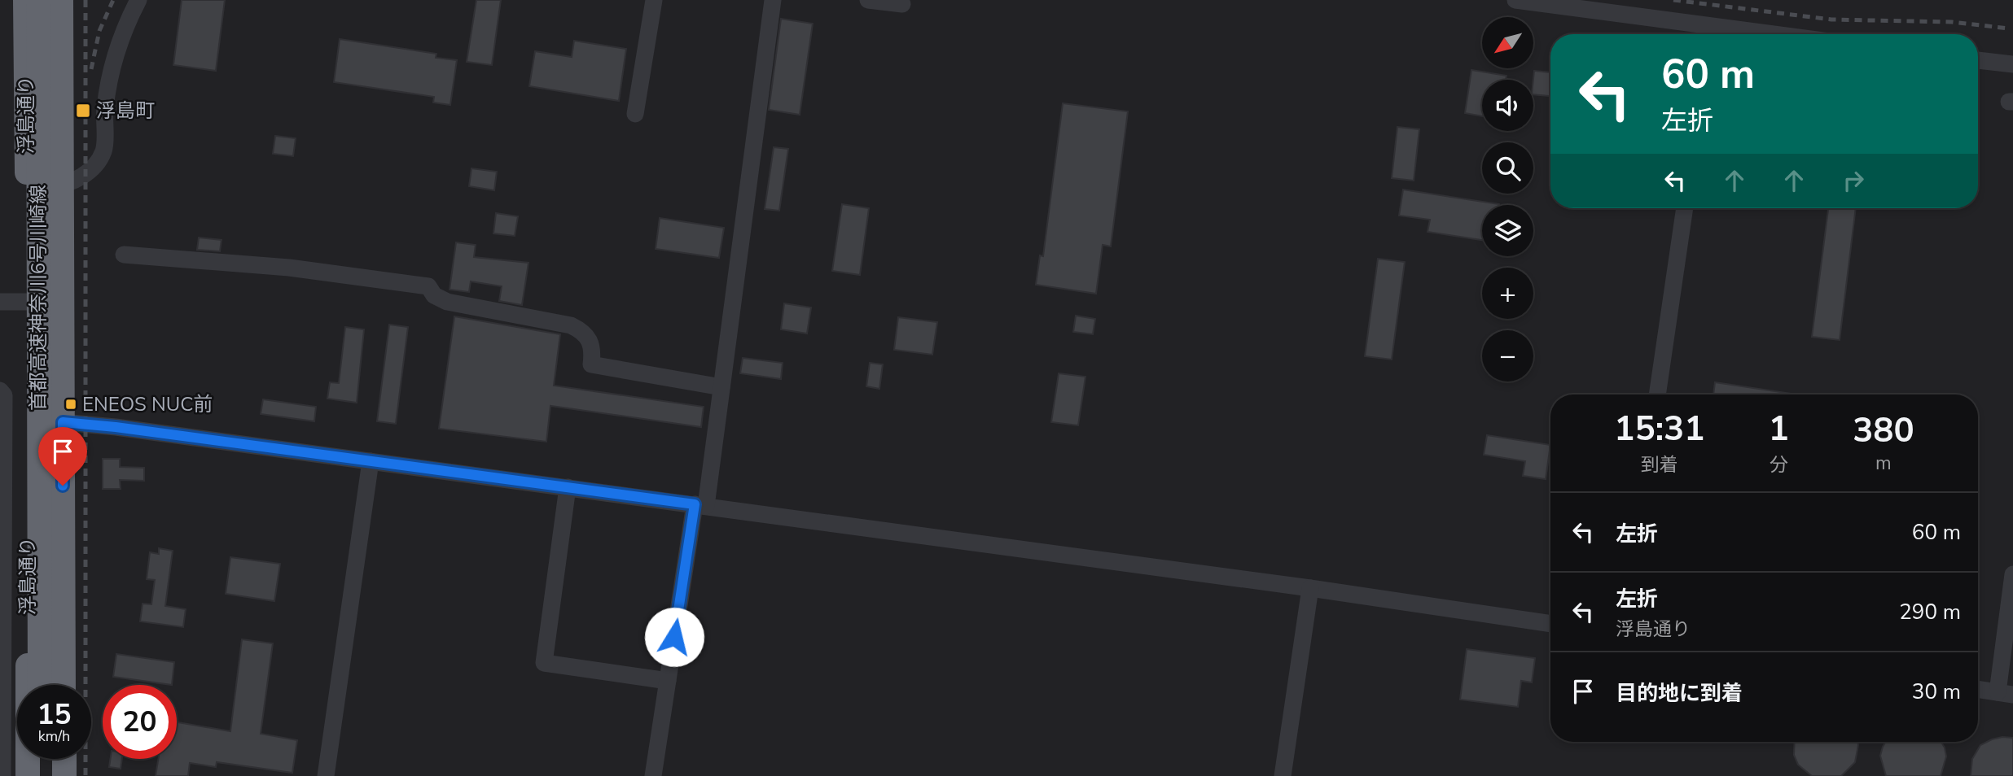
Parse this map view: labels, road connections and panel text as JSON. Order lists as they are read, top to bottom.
{
  "streets": {
    "highway": ["浮島通り", "首都高速神奈川6号川崎線"]
  },
  "places": {
    "transit": ["浮島町", "ENEOS NUC前"]
  },
  "north": "bottom left",
  "page": {
    "map_buttons": ["+", "−"],
    "turn": ["60 m", "左折"],
    "eta": [
      "15:31",
      "到着",
      "1",
      "分",
      "380",
      "m"
    ],
    "list": [
      {
        "name": "左折",
        "value": "60 m"
      },
      {
        "name": "左折",
        "note": "浮島通り",
        "value": "290 m"
      },
      {
        "name": "目的地に到着",
        "value": "30 m"
      }
    ],
    "speed": "15 km/h",
    "limit": "20"
  }
}
